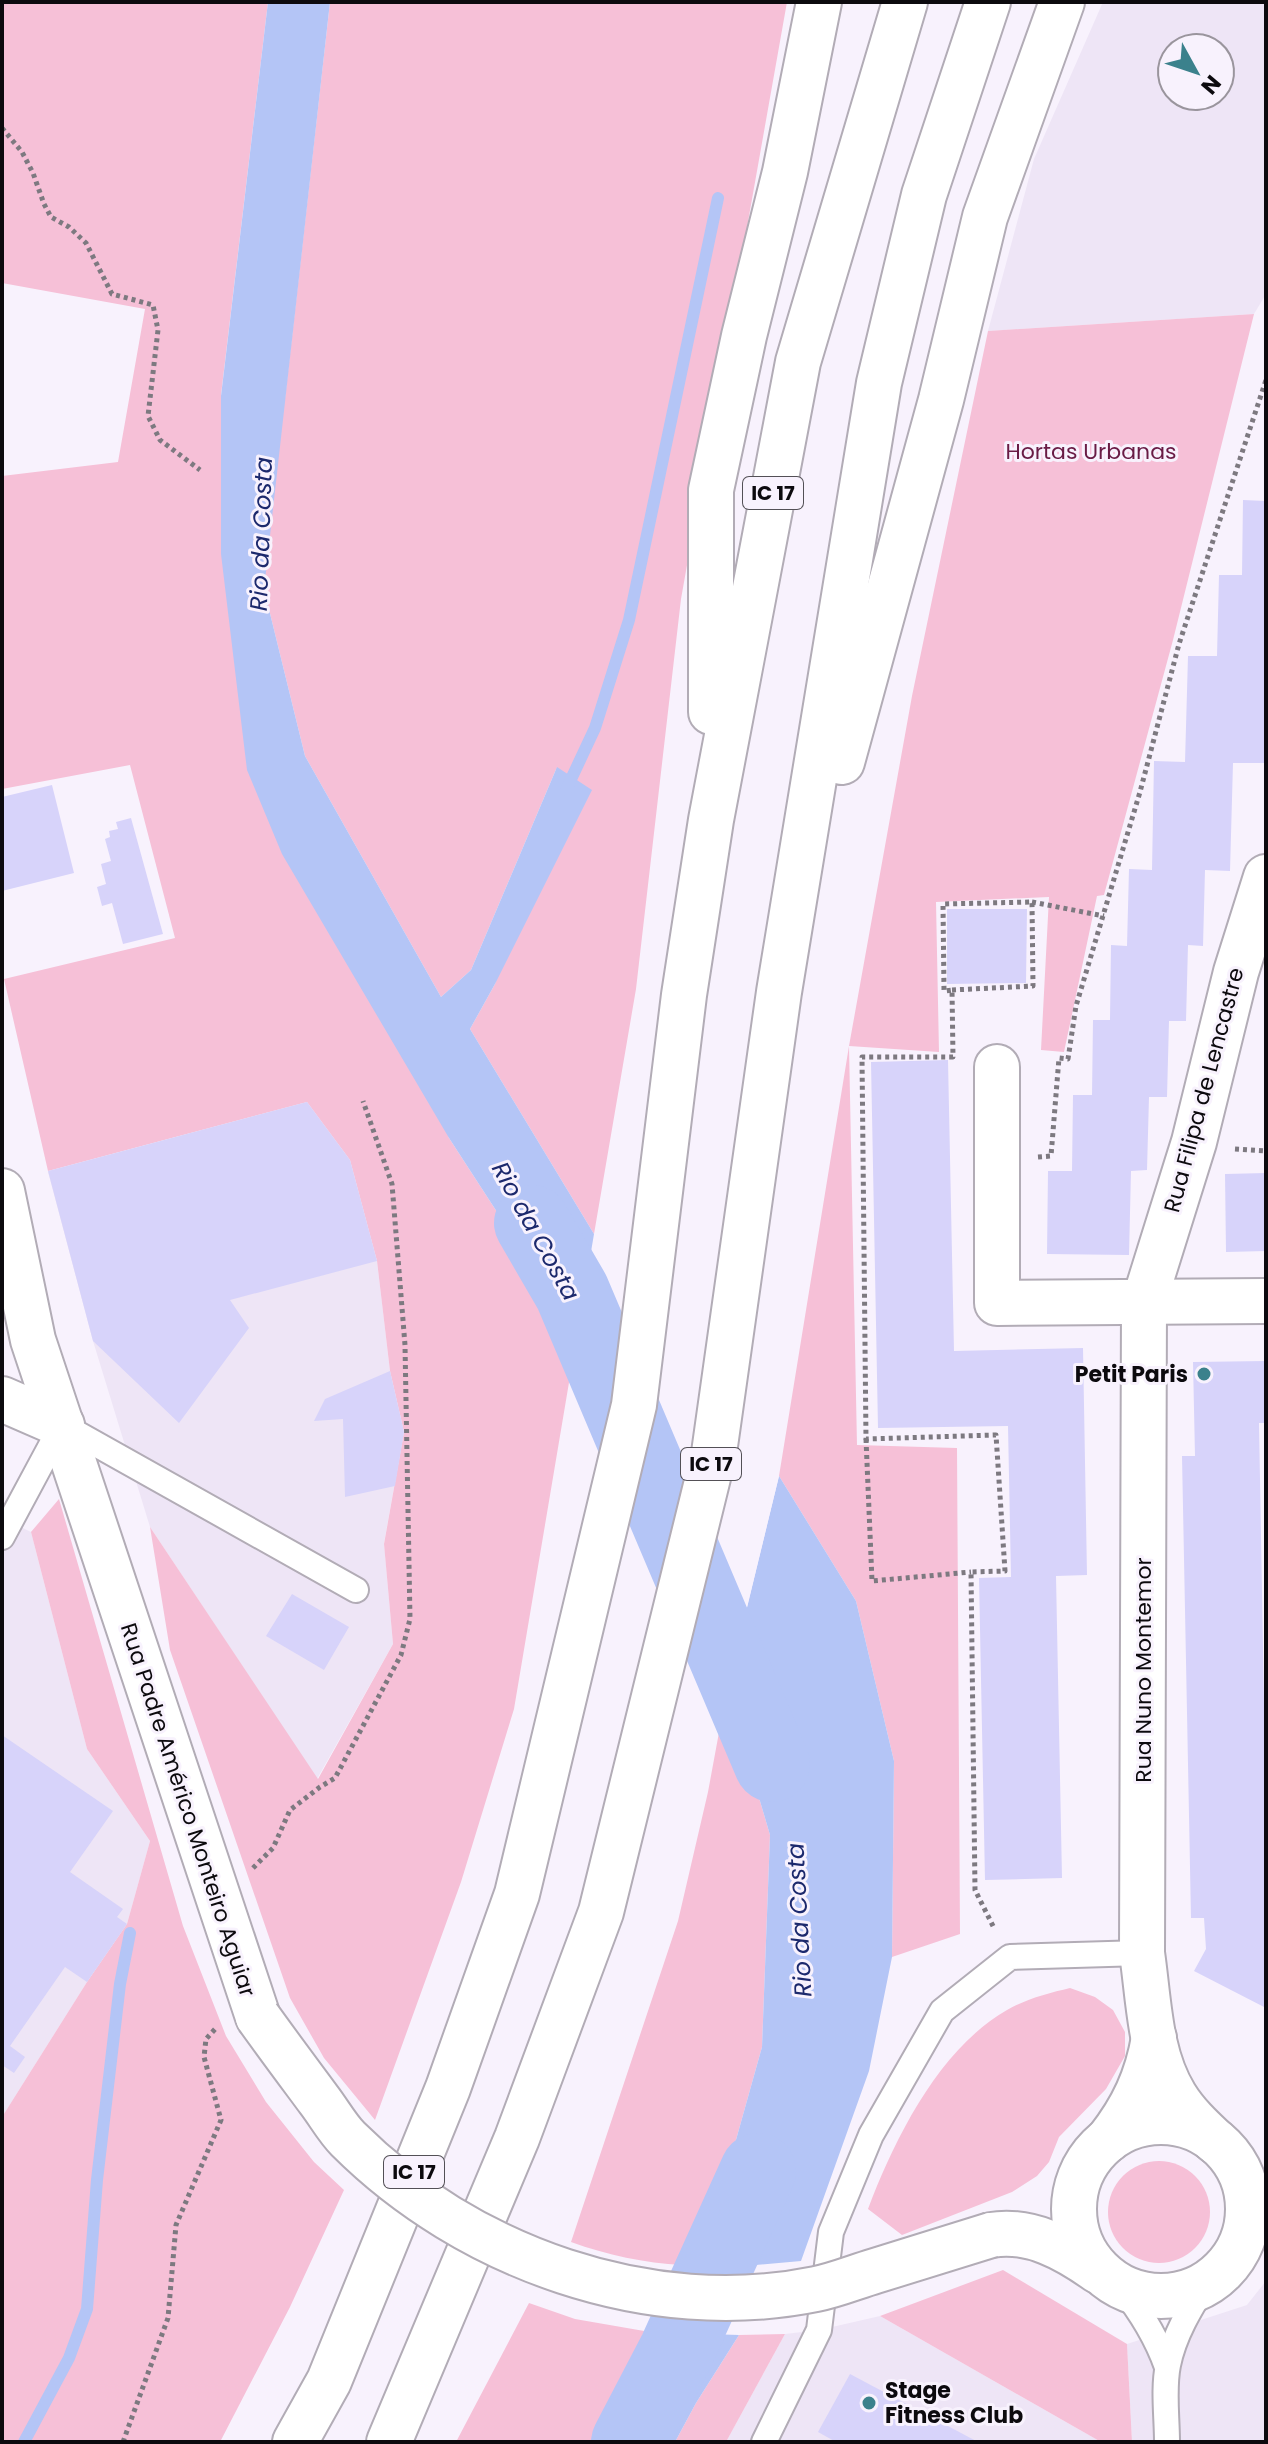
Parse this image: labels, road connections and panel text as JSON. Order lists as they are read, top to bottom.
{
  "streets": {
    "main road": [
      "IC 17",
      "Rua Filipa de Lencastre",
      "Rua Nuno Montemor",
      "Rua Padre Américo Monteiro Aguiar"
    ]
  },
  "crossings": [
    ["Rua Filipa de Lencastre", "Rua Nuno Montemor"],
    ["Rua Nuno Montemor", "Rua Padre Américo Monteiro Aguiar"]
  ],
  "water": ["Rio da Costa"],
  "parks": ["Hortas Urbanas"],
  "places": ["Petit Paris", "Stage Fitness Club"],
  "north": "bottom right"
}
